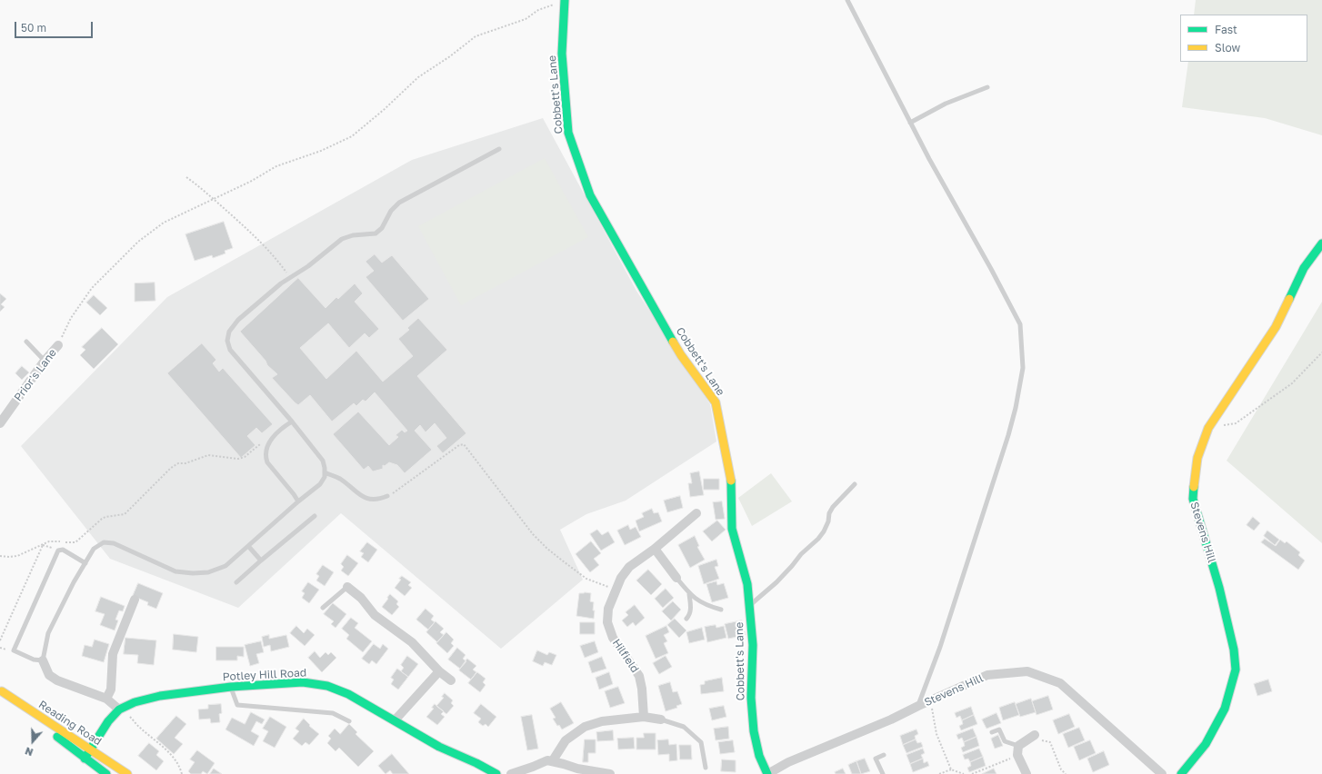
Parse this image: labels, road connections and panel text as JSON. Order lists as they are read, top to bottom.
{
  "streets": {
    "street": [
      "Cobbett's Lane",
      "Prior's Lane",
      "Stevens Hill",
      "Hilfield",
      "Potley Hill Road",
      "Reading Road"
    ]
  },
  "crossings": [
    ["Cobbett's Lane", "Stevens Hill"],
    ["Potley Hill Road", "Reading Road"]
  ],
  "legend": ["Fast", "Slow"],
  "scale_bar": "50 m",
  "north": "bottom"
}
